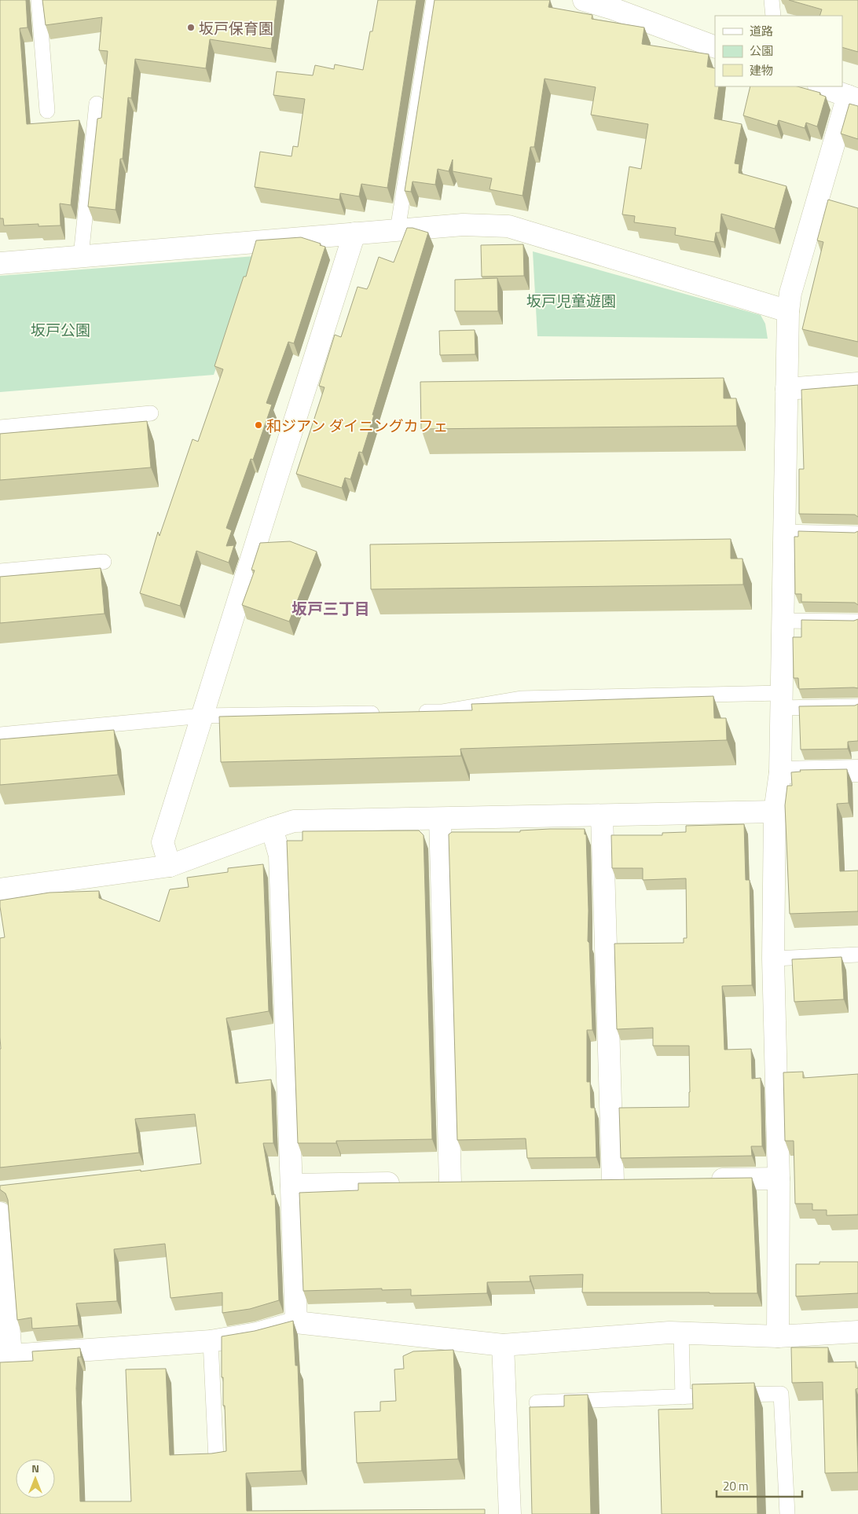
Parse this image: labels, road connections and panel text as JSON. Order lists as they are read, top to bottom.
{
  "districts": ["坂戸三丁目"],
  "parks": ["坂戸児童遊園", "坂戸公園"],
  "places": ["坂戸保育園", "和ジアン ダイニングカフェ"],
  "legend": ["道路", "公園", "建物"],
  "scale_bar": "20 m",
  "north": "top"
}
